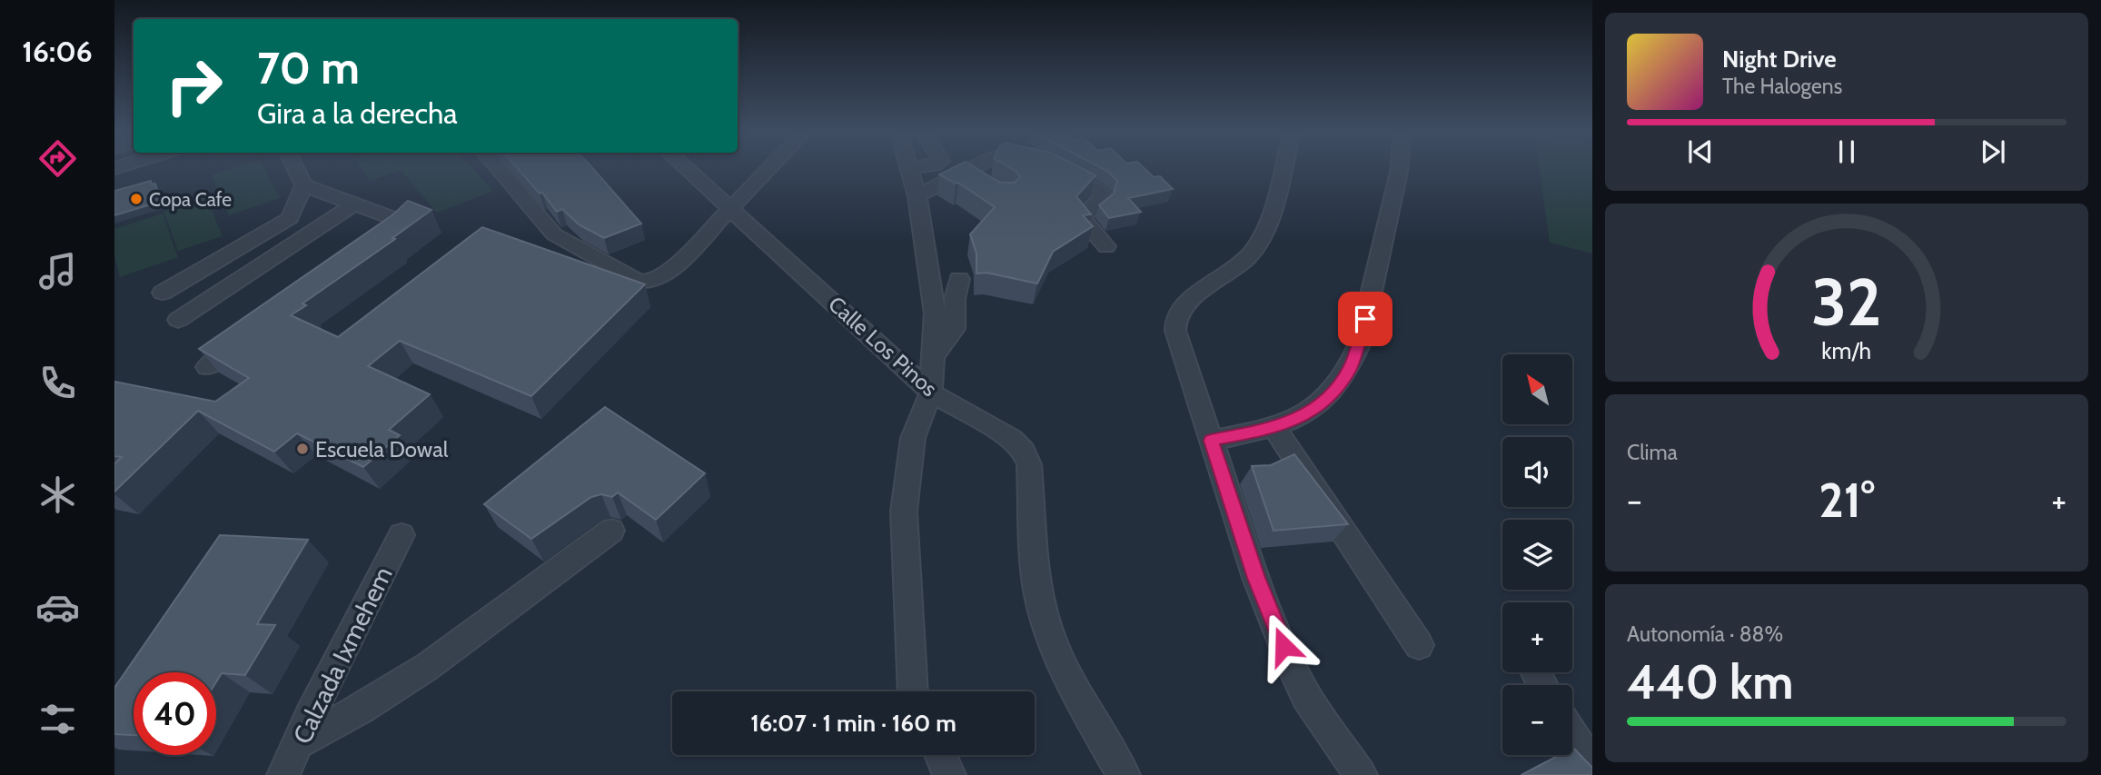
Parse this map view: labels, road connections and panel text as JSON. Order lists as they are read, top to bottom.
{
  "streets": {
    "street": ["Calle Los Pinos", "Calzada Ixmehem"]
  },
  "places": ["Copa Cafe", "Escuela Dowal"],
  "north": "top left",
  "page": {
    "tabs": "16:06",
    "turn": ["70 m", "Gira a la derecha"],
    "song": ["Night Drive", "The Halogens"],
    "map_buttons": ["+", "−"],
    "tile": [
      "Clima",
      ["Autonomía · 88%", "440 km"]
    ],
    "heat": ["−", "21°", "+"],
    "limit": "40",
    "trip": "16:07 · 1 min · 160 m",
    "gauge": ["32", "km/h"]
  }
}
